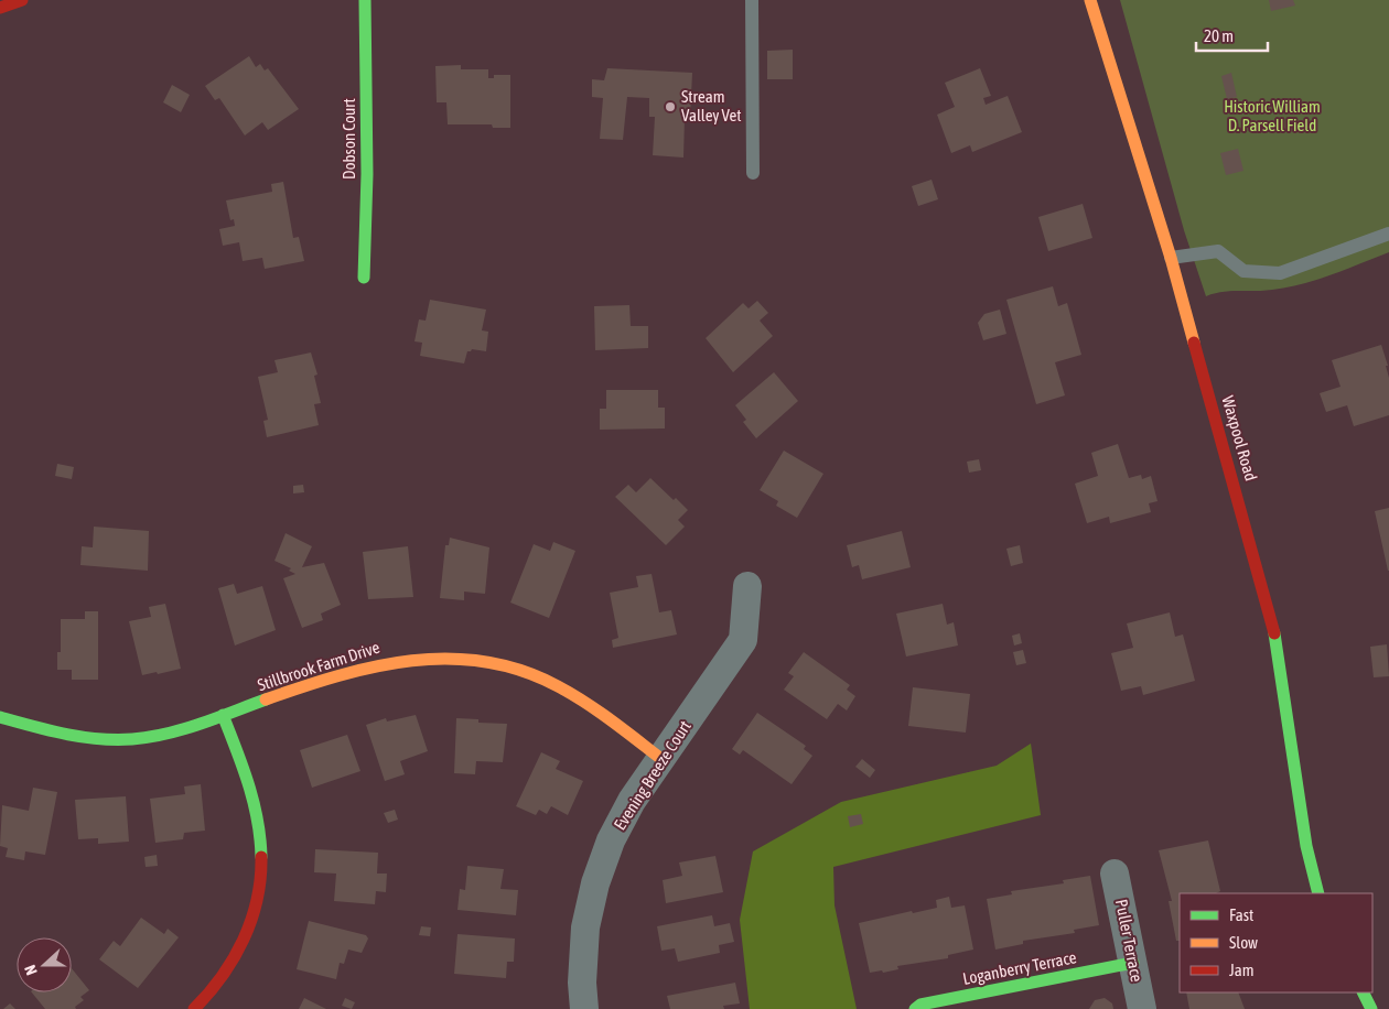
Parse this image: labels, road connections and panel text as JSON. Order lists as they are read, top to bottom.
{
  "streets": {
    "street": [
      "Dobson Court",
      "Waxpool Road",
      "Stillbrook Farm Drive",
      "Evening Breeze Court",
      "Puller Terrace",
      "Loganberry Terrace"
    ]
  },
  "crossings": [
    ["Stillbrook Farm Drive", "Evening Breeze Court"],
    ["Puller Terrace", "Loganberry Terrace"]
  ],
  "parks": ["Historic William D. Parsell Field"],
  "places": ["Stream Valley Vet"],
  "legend": ["Fast", "Slow", "Jam"],
  "scale_bar": "20 m",
  "north": "left"
}
